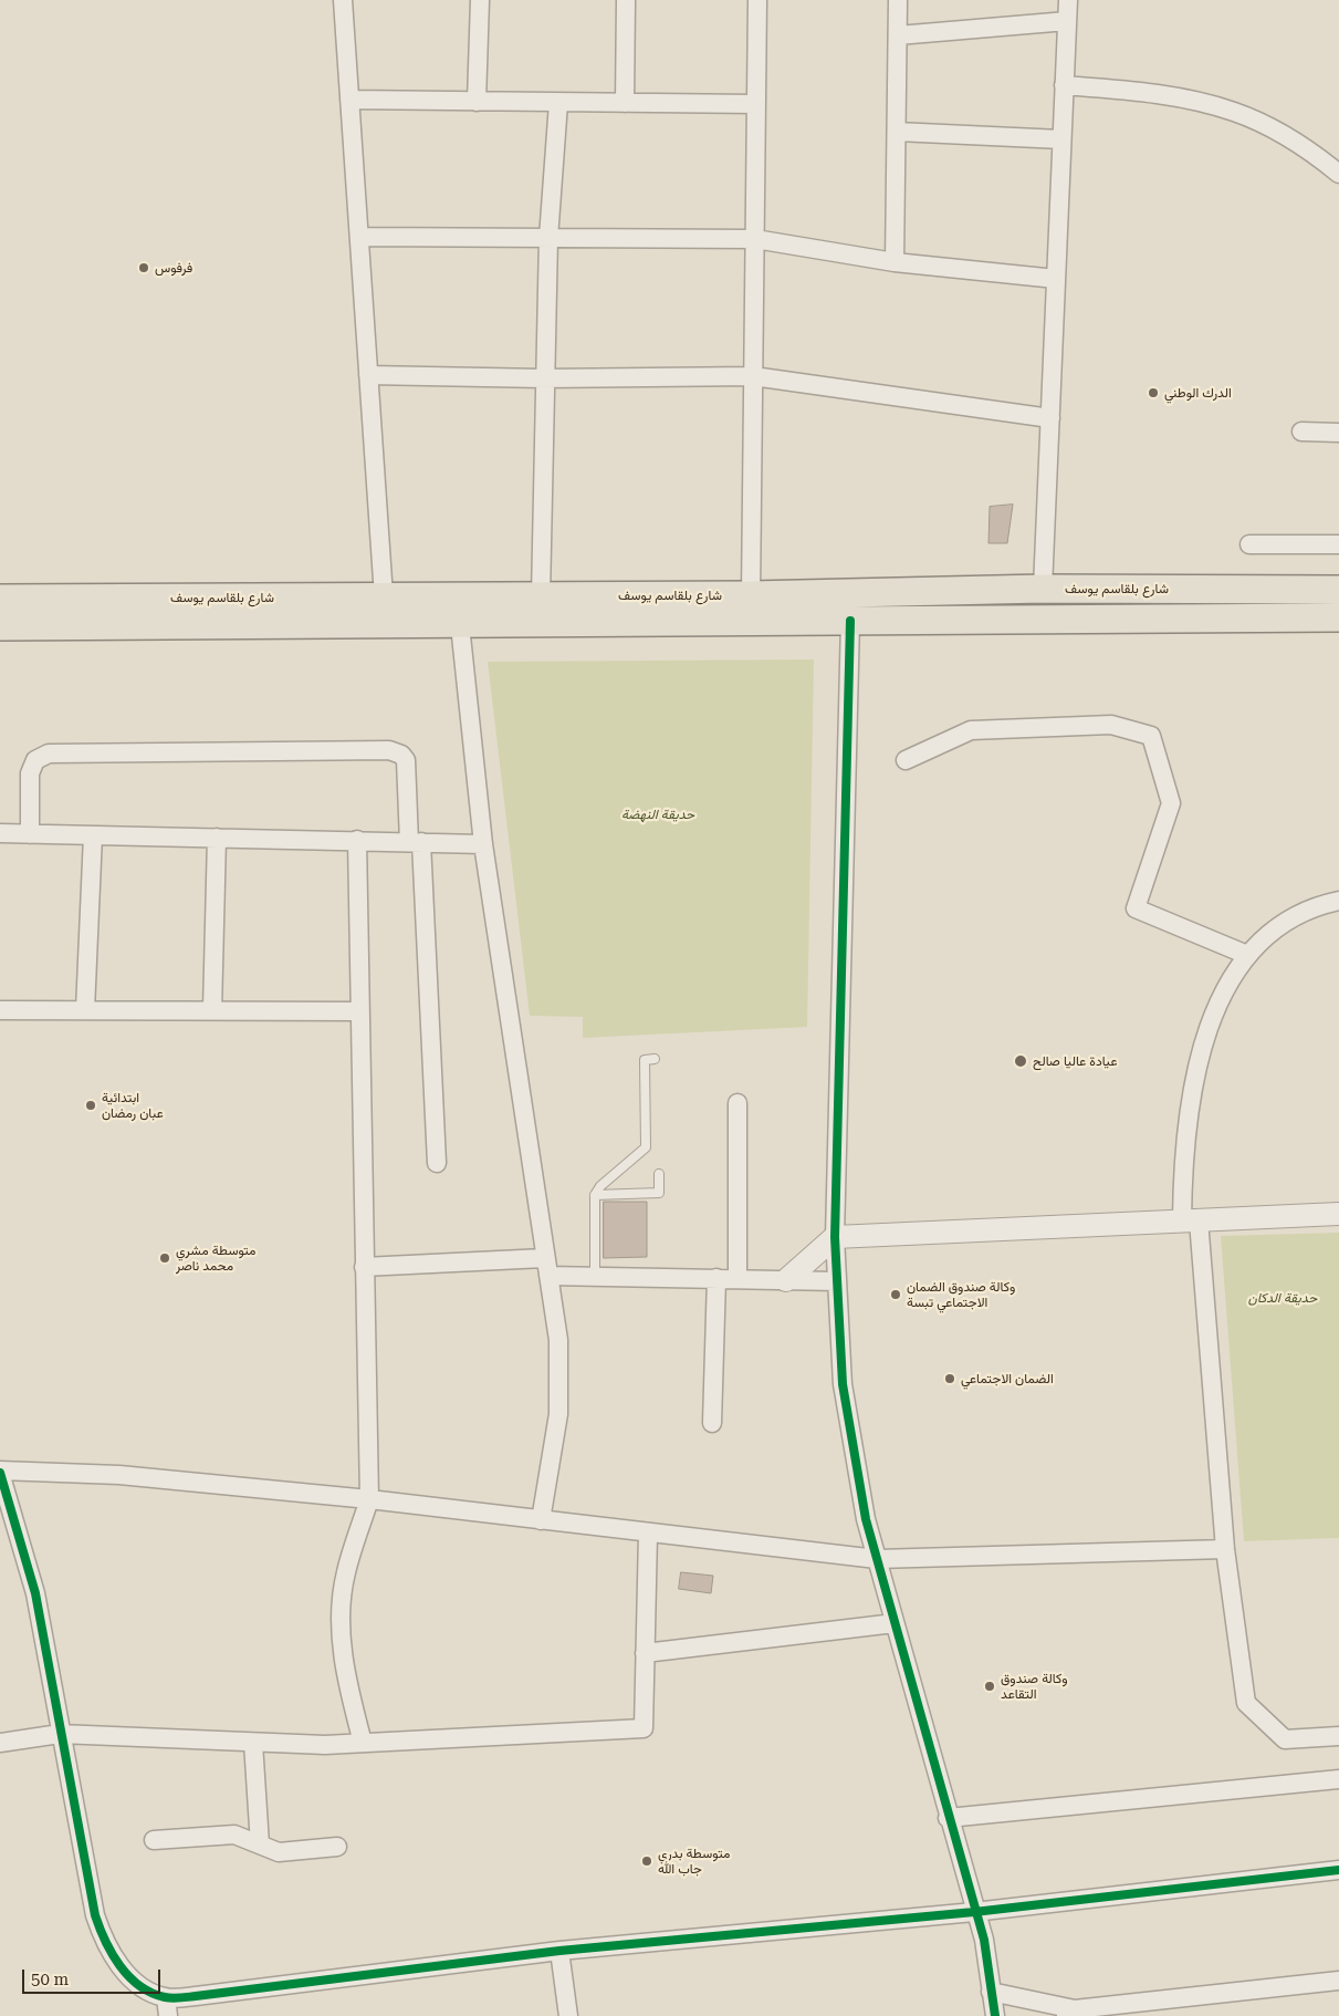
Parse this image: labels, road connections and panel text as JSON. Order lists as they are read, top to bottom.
{
  "streets": {
    "main road": ["شارع بلقاسم يوسف"]
  },
  "parks": ["حديقة النهضة", "حديقة الدكان"],
  "places": [
    "فرفوس",
    "الدرك الوطني",
    "عيادة عاليا صالح",
    "ابتدائية عبان رمضان",
    "متوسطة مشري محمد ناصر",
    "وكالة صندوق الضمان الاجتماعي تبسة",
    "الضمان الاجتماعي",
    "وكالة صندوق التقاعد",
    "متوسطة بدري جاب الله"
  ],
  "scale_bar": "50 m"
}
